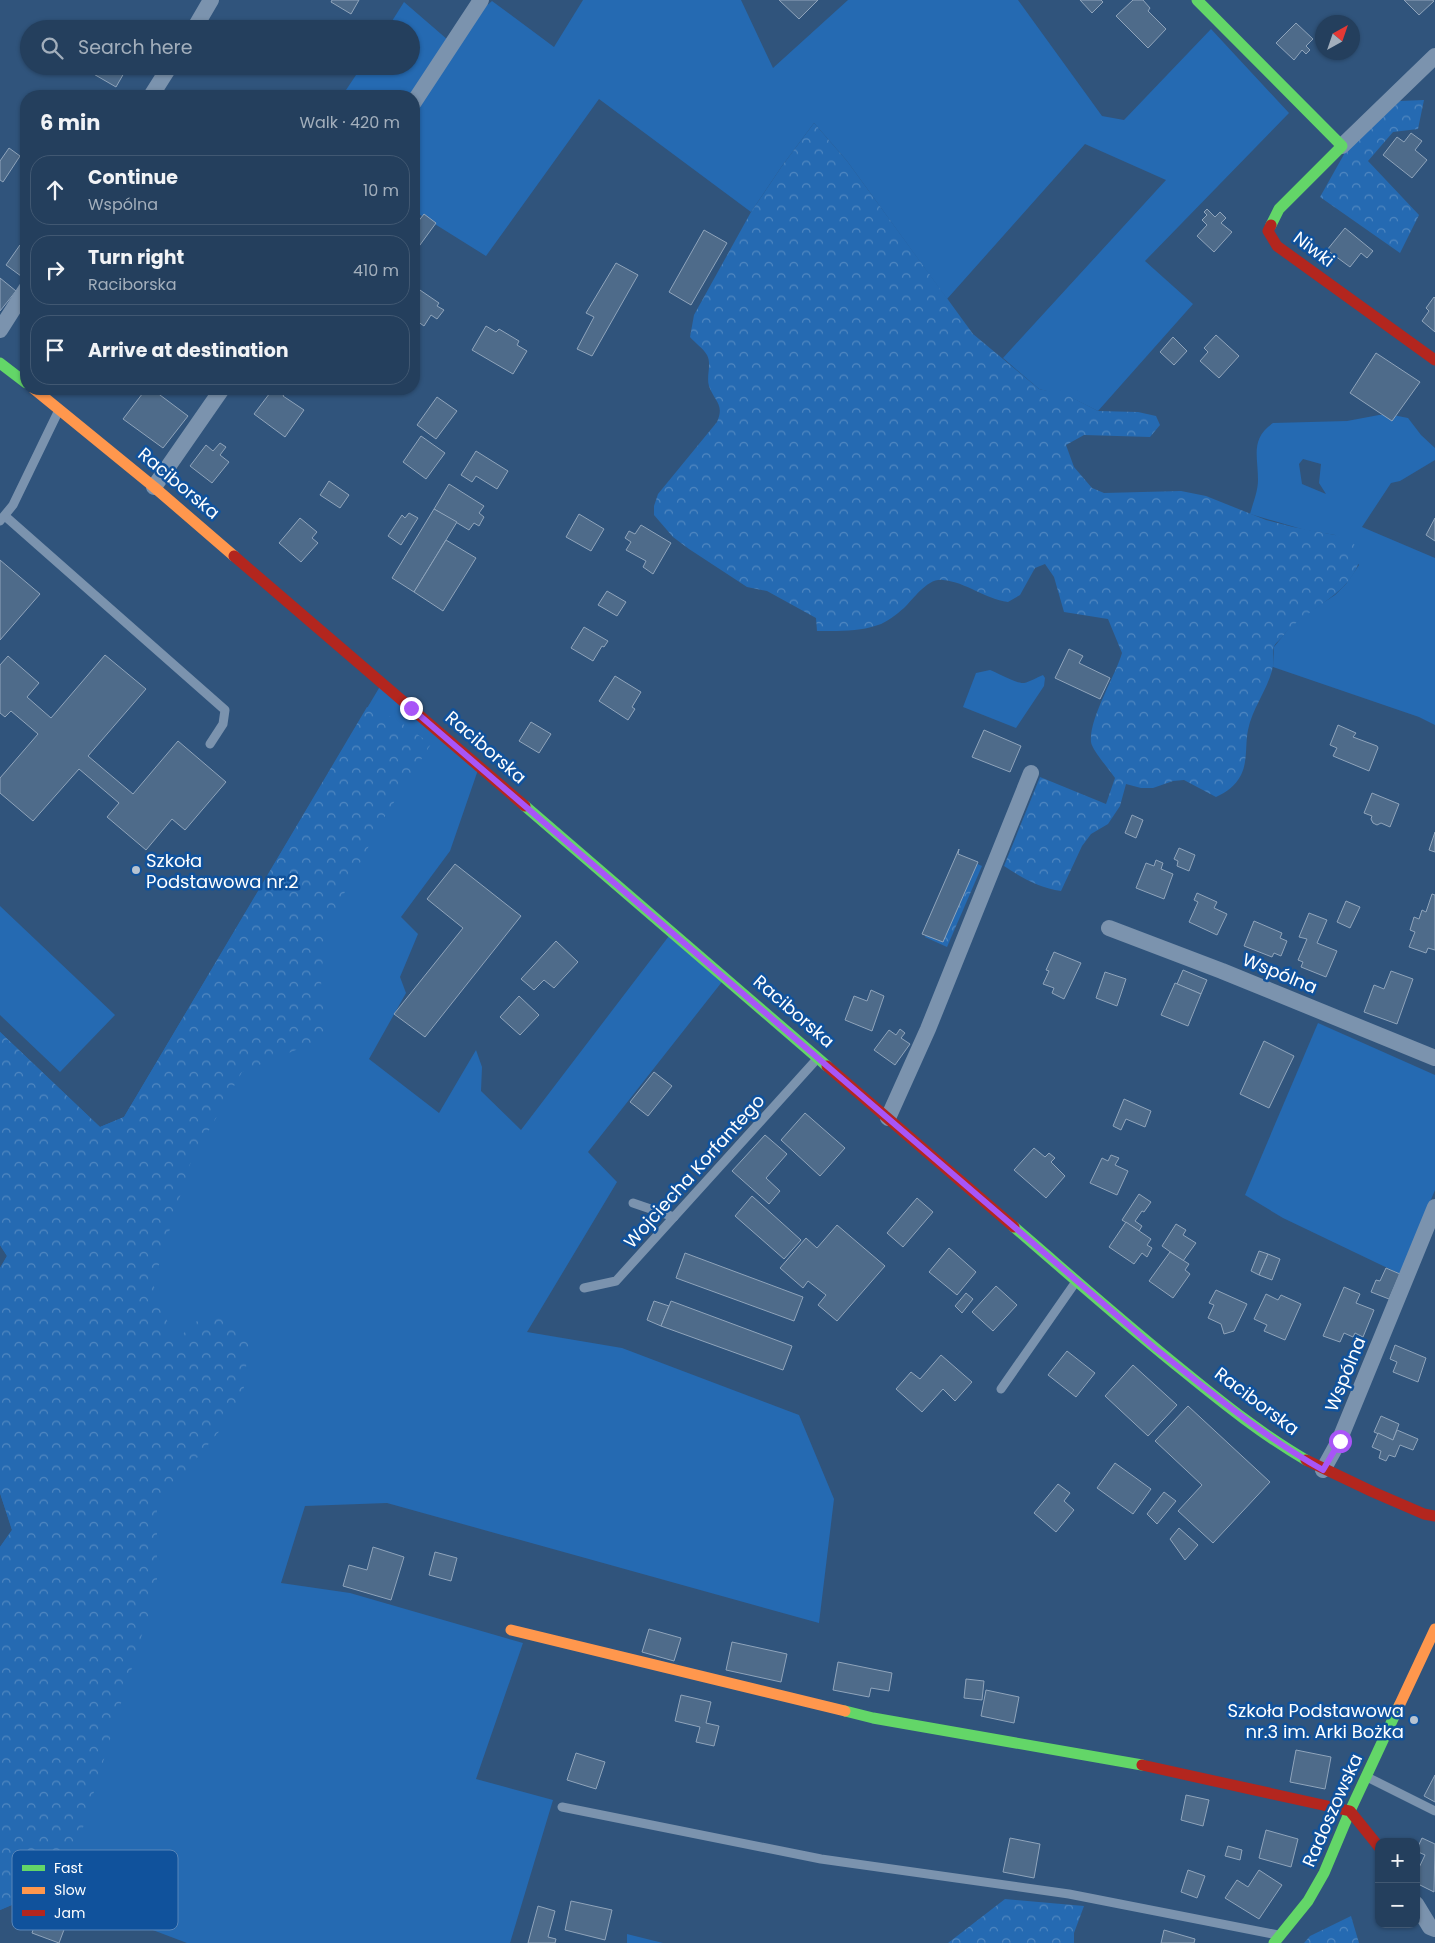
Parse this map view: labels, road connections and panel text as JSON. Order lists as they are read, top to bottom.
{
  "streets": {
    "main road": ["Niwki", "Raciborska", "Radoszowska"],
    "street": ["Wspólna"],
    "lane": ["Wojciecha Korfantego"]
  },
  "crossings": [
    ["Raciborska", "Wspólna"],
    ["Raciborska", "Wojciecha Korfantego"]
  ],
  "places": ["Szkoła Podstawowa nr.2", "Szkoła Podstawowa nr.3 im. Arki Bożka"],
  "legend": ["Fast", "Slow", "Jam"],
  "north": "top right",
  "page": {
    "search": "Search here",
    "heading": ["6 min", "Walk · 420 m"],
    "list": [
      ["Continue", "Wspólna", "10 m"],
      ["Turn right", "Raciborska", "410 m"],
      "Arrive at destination"
    ],
    "map_buttons": ["+", "−"]
  }
}
